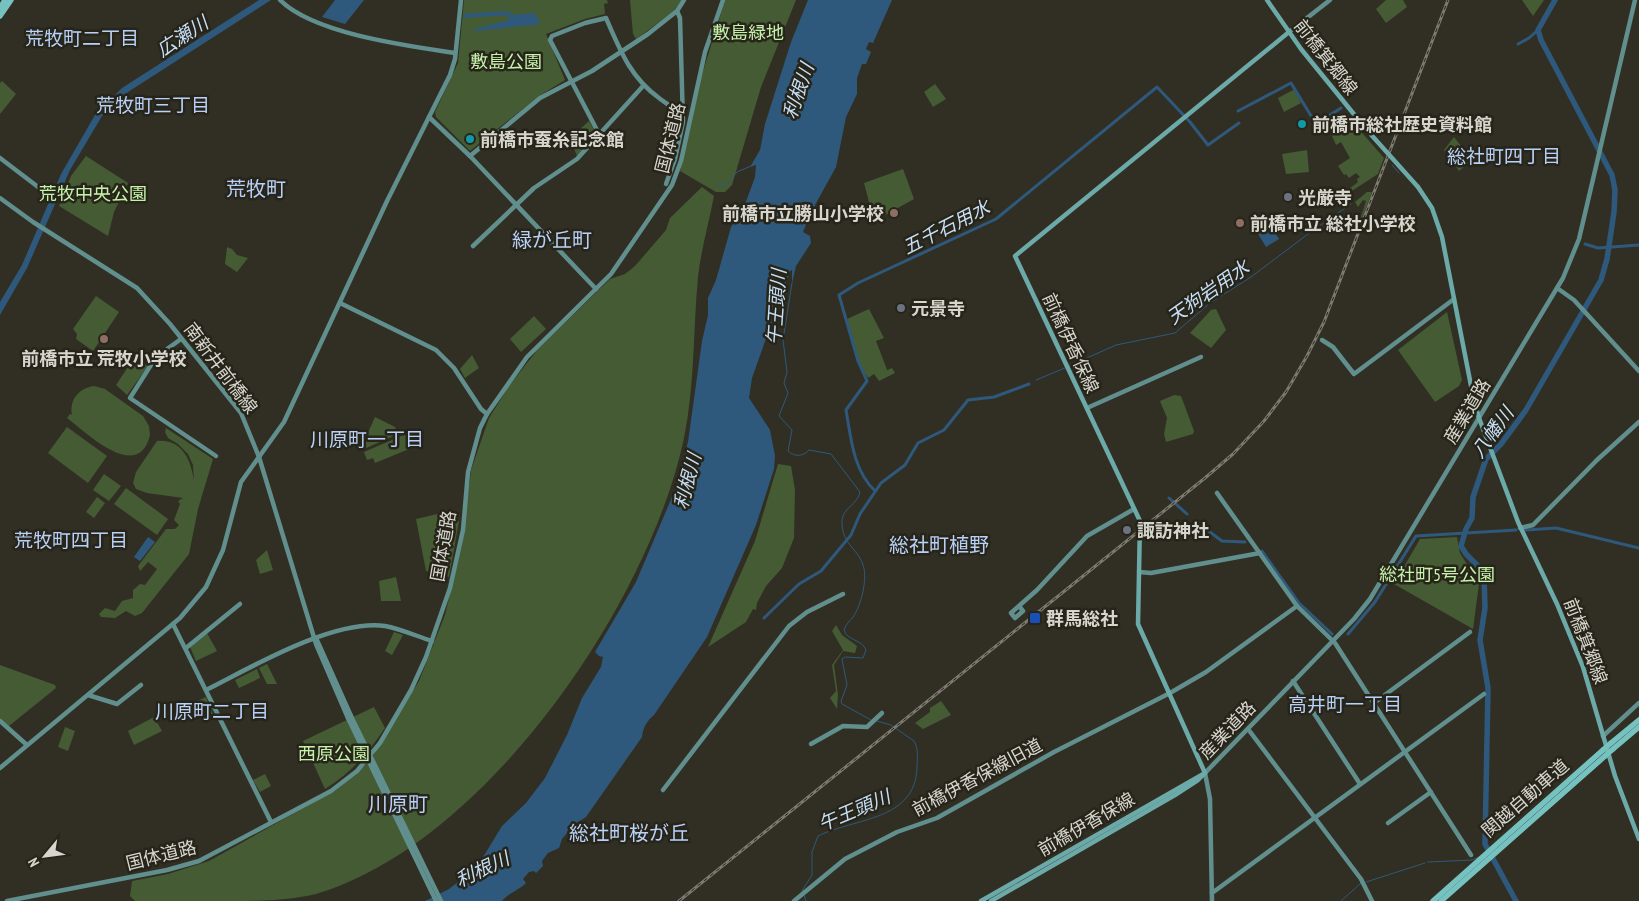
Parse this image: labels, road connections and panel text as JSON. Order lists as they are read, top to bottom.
{
  "streets": {
    "highway": ["関越自動車道"],
    "main road": ["前橋箕郷線", "前橋伊香保線"],
    "street": [
      "国体道路",
      "南新井前橋線",
      "産業道路",
      "前橋伊香保線旧道"
    ]
  },
  "crossings": [
    ["前橋箕郷線", "前橋伊香保線"],
    ["前橋箕郷線", "産業道路"],
    ["前橋伊香保線", "産業道路"],
    ["前橋伊香保線", "前橋伊香保線旧道"]
  ],
  "districts": [
    "荒牧町二丁目",
    "荒牧町三丁目",
    "総社町四丁目",
    "荒牧町",
    "緑が丘町",
    "川原町一丁目",
    "荒牧町四丁目",
    "総社町植野",
    "高井町一丁目",
    "川原町二丁目",
    "川原町",
    "総社町桜が丘"
  ],
  "water": [
    "広瀬川",
    "利根川",
    "五千石用水",
    "天狗岩用水",
    "午王頭川",
    "八幡川"
  ],
  "parks": [
    "敷島緑地",
    "敷島公園",
    "荒牧中央公園",
    "総社町5号公園",
    "西原公園"
  ],
  "places": {
    "other": [
      "前橋市総社歴史資料館",
      "前橋市蚕糸記念館",
      "光厳寺",
      "前橋市立勝山小学校",
      "前橋市立 総社小学校",
      "元景寺",
      "前橋市立 荒牧小学校",
      "諏訪神社"
    ],
    "transit": ["群馬総社"]
  },
  "north": "bottom left"
}
